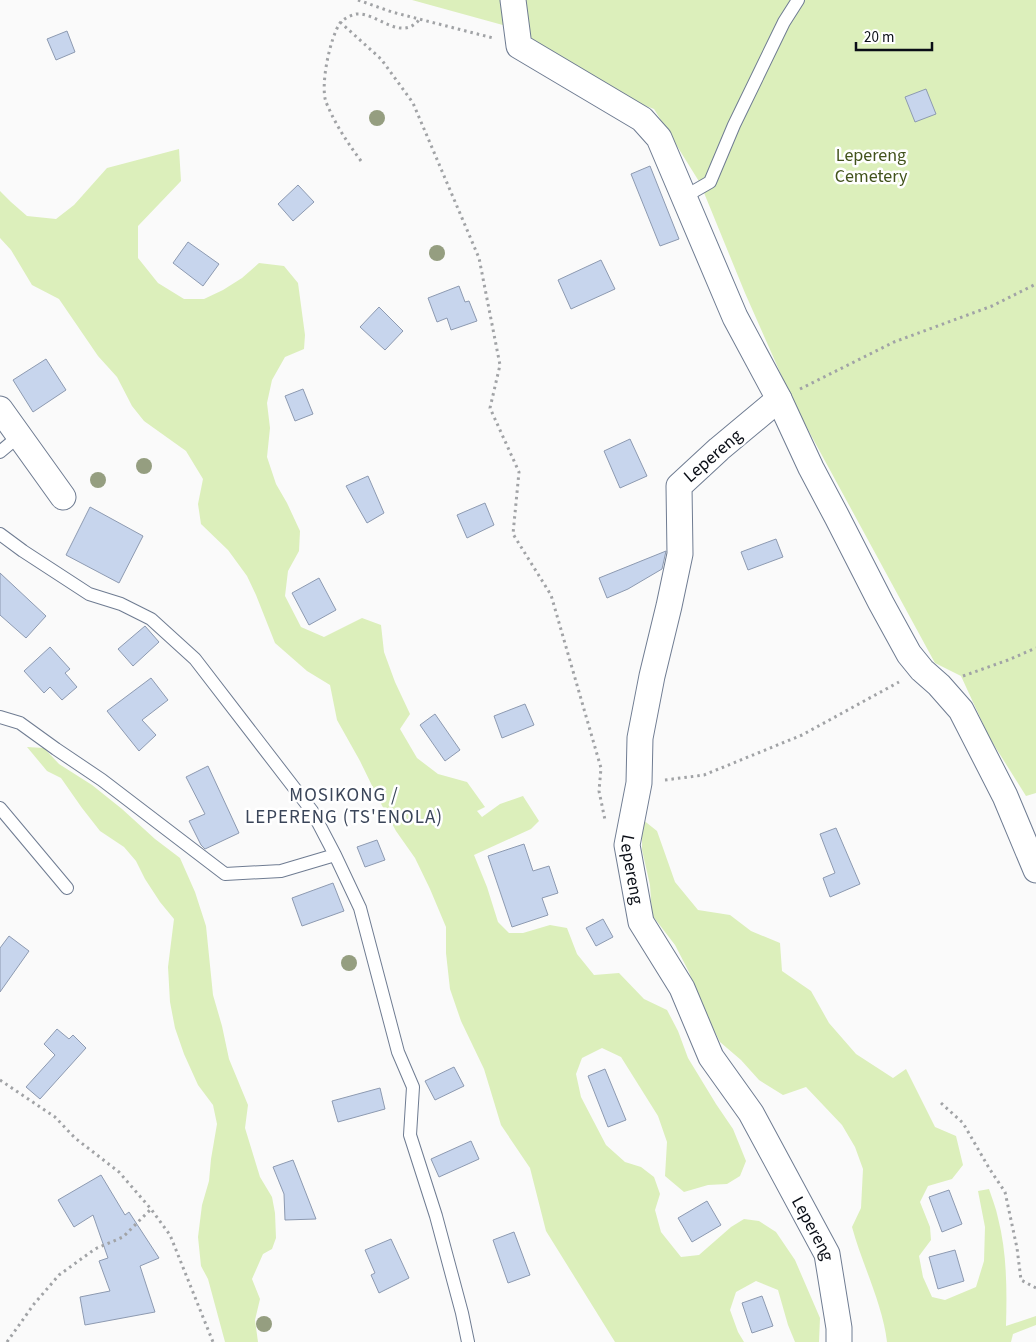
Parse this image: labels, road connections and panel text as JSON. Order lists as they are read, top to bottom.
{
  "streets": {
    "street": ["Lepereng"]
  },
  "districts": ["MOSIKONG / LEPERENG (TS'ENOLA)"],
  "parks": ["Lepereng Cemetery"],
  "scale_bar": "20 m"
}
